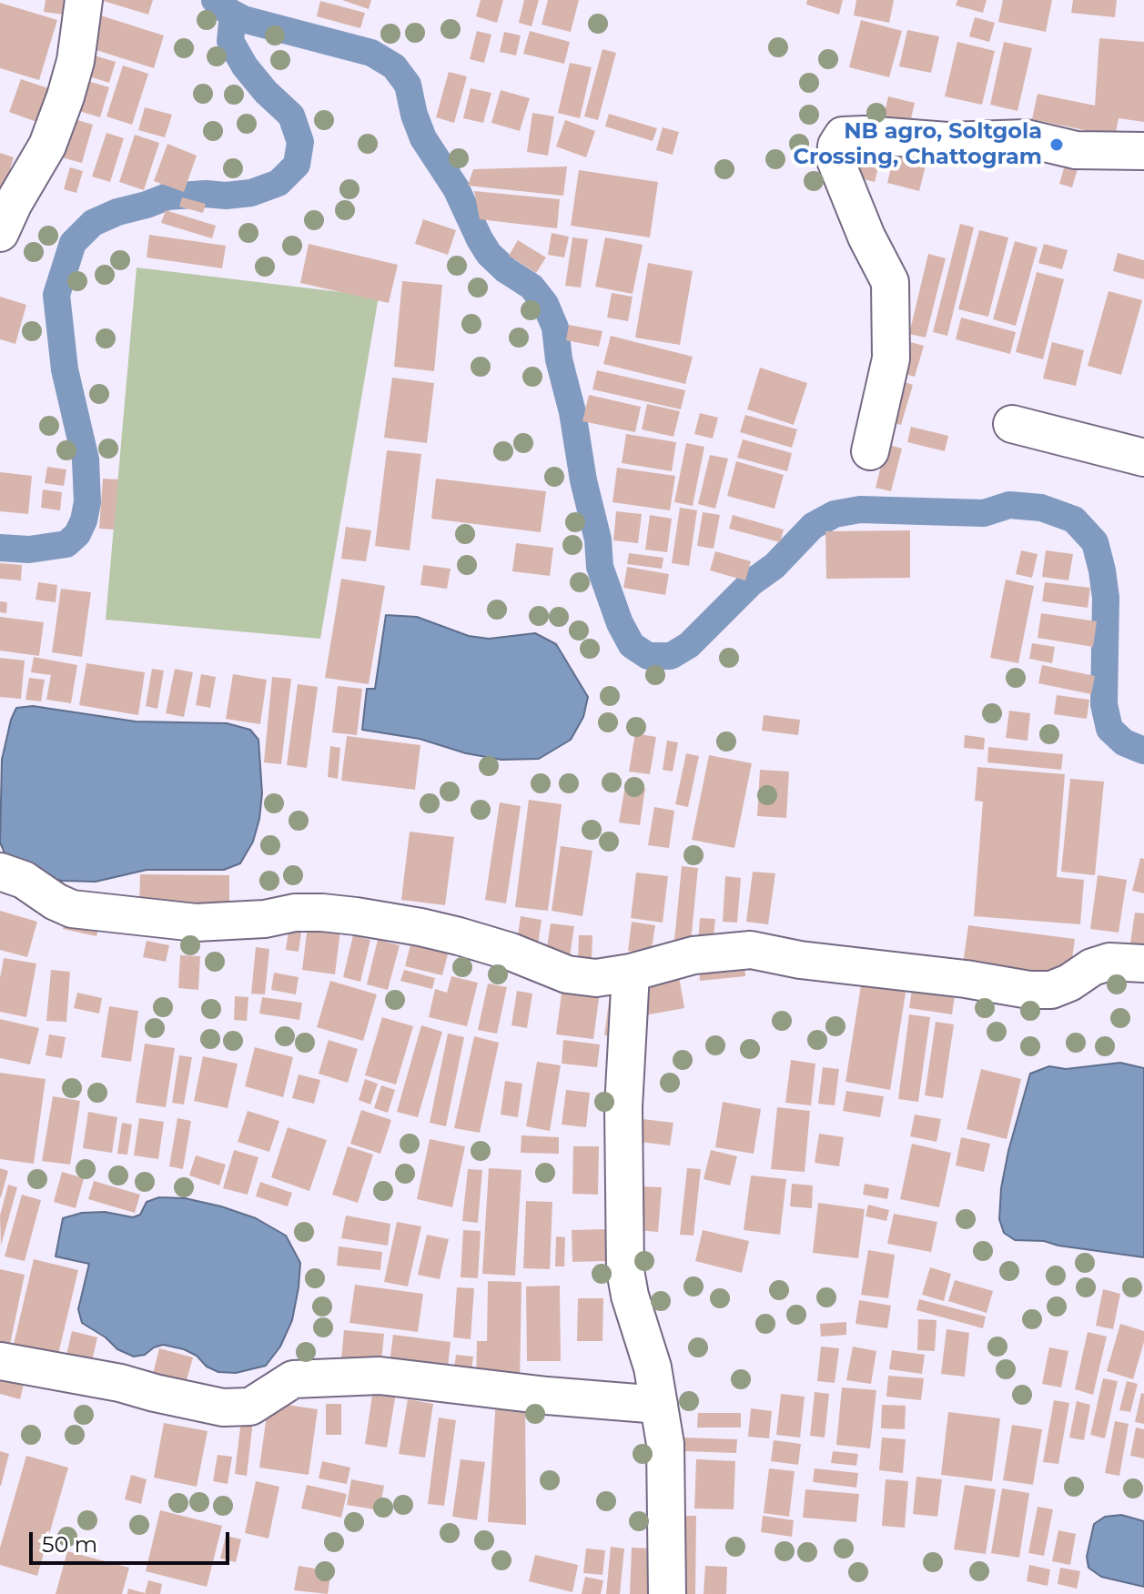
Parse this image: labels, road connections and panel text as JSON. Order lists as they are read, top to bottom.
{
  "places": ["NB agro, Soltgola Crossing, Chattogram"],
  "scale_bar": "50 m"
}
